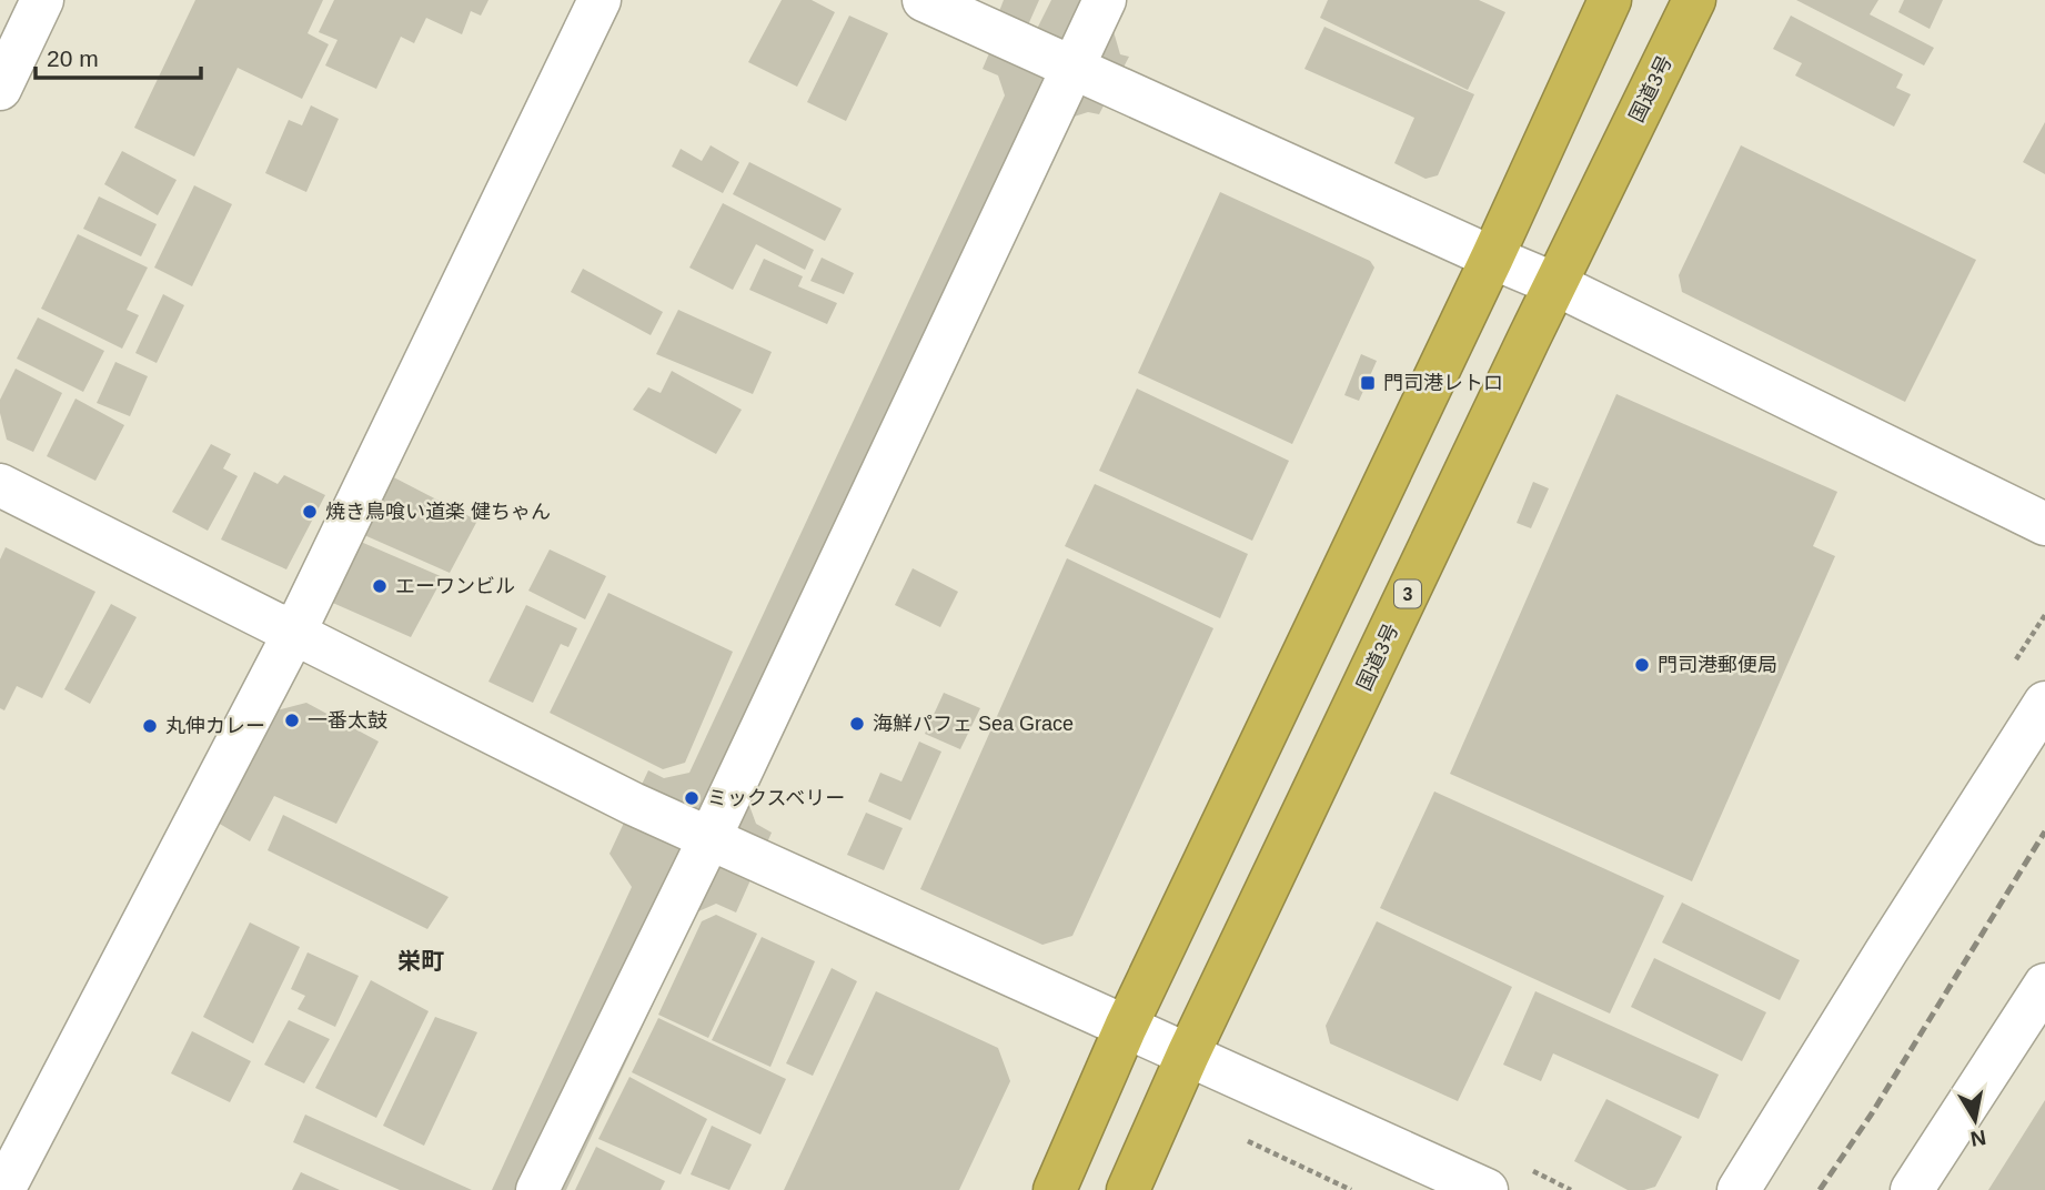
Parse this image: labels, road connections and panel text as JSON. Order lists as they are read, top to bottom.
{
  "streets": {
    "highway": ["国道3号", "3"]
  },
  "districts": ["栄町"],
  "places": {
    "transit": ["門司港レトロ"],
    "other": [
      "焼き鳥喰い道楽 健ちゃん",
      "エーワンビル",
      "門司港郵便局",
      "一番太鼓",
      "海鮮パフェ Sea Grace",
      "丸伸カレー",
      "ミックスベリー"
    ]
  },
  "scale_bar": "20 m",
  "north": "bottom"
}
